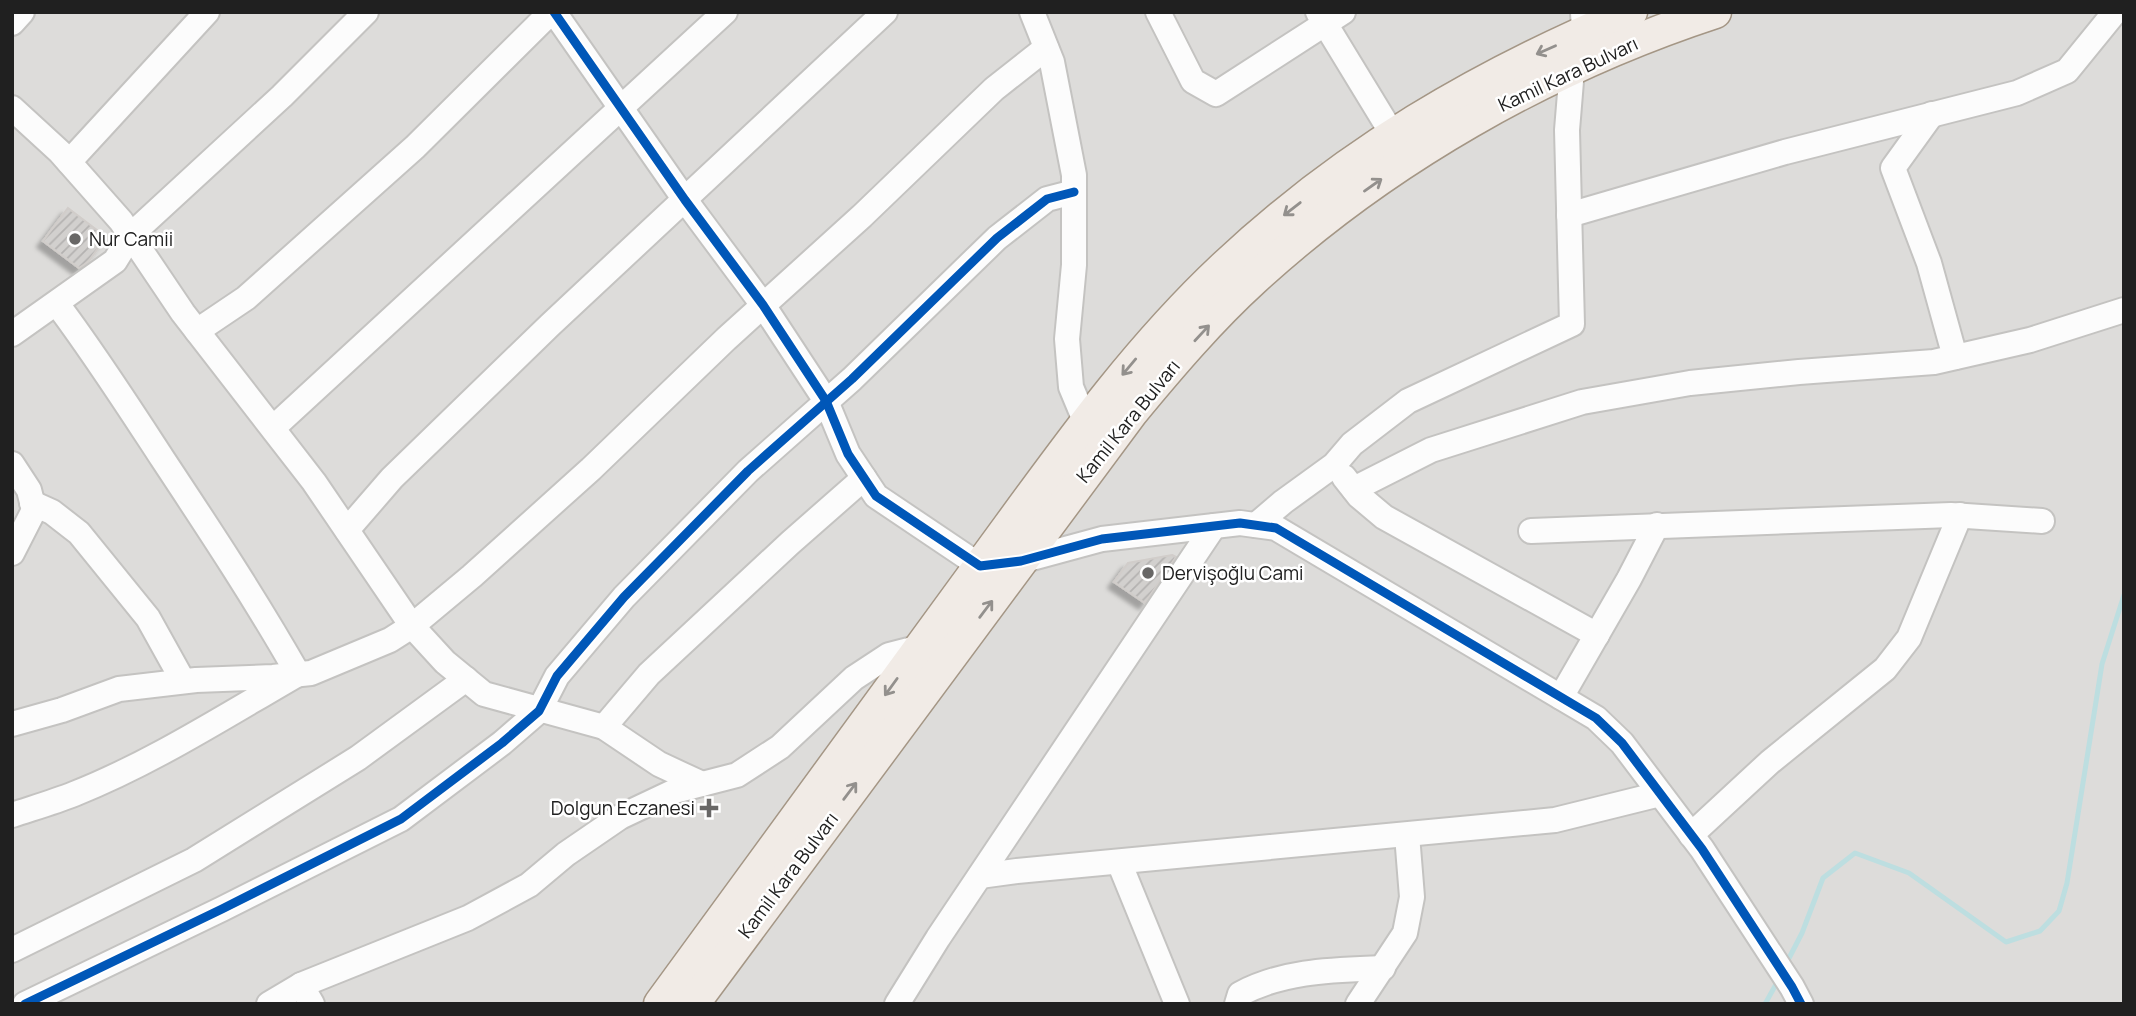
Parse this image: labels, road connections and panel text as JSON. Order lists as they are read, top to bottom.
{
  "streets": {
    "main road": ["Kamil Kara Bulvarı"]
  },
  "places": {
    "other": ["Nur Camii", "Dervişoğlu Cami"],
    "health": ["Dolgun Eczanesi"]
  }
}
